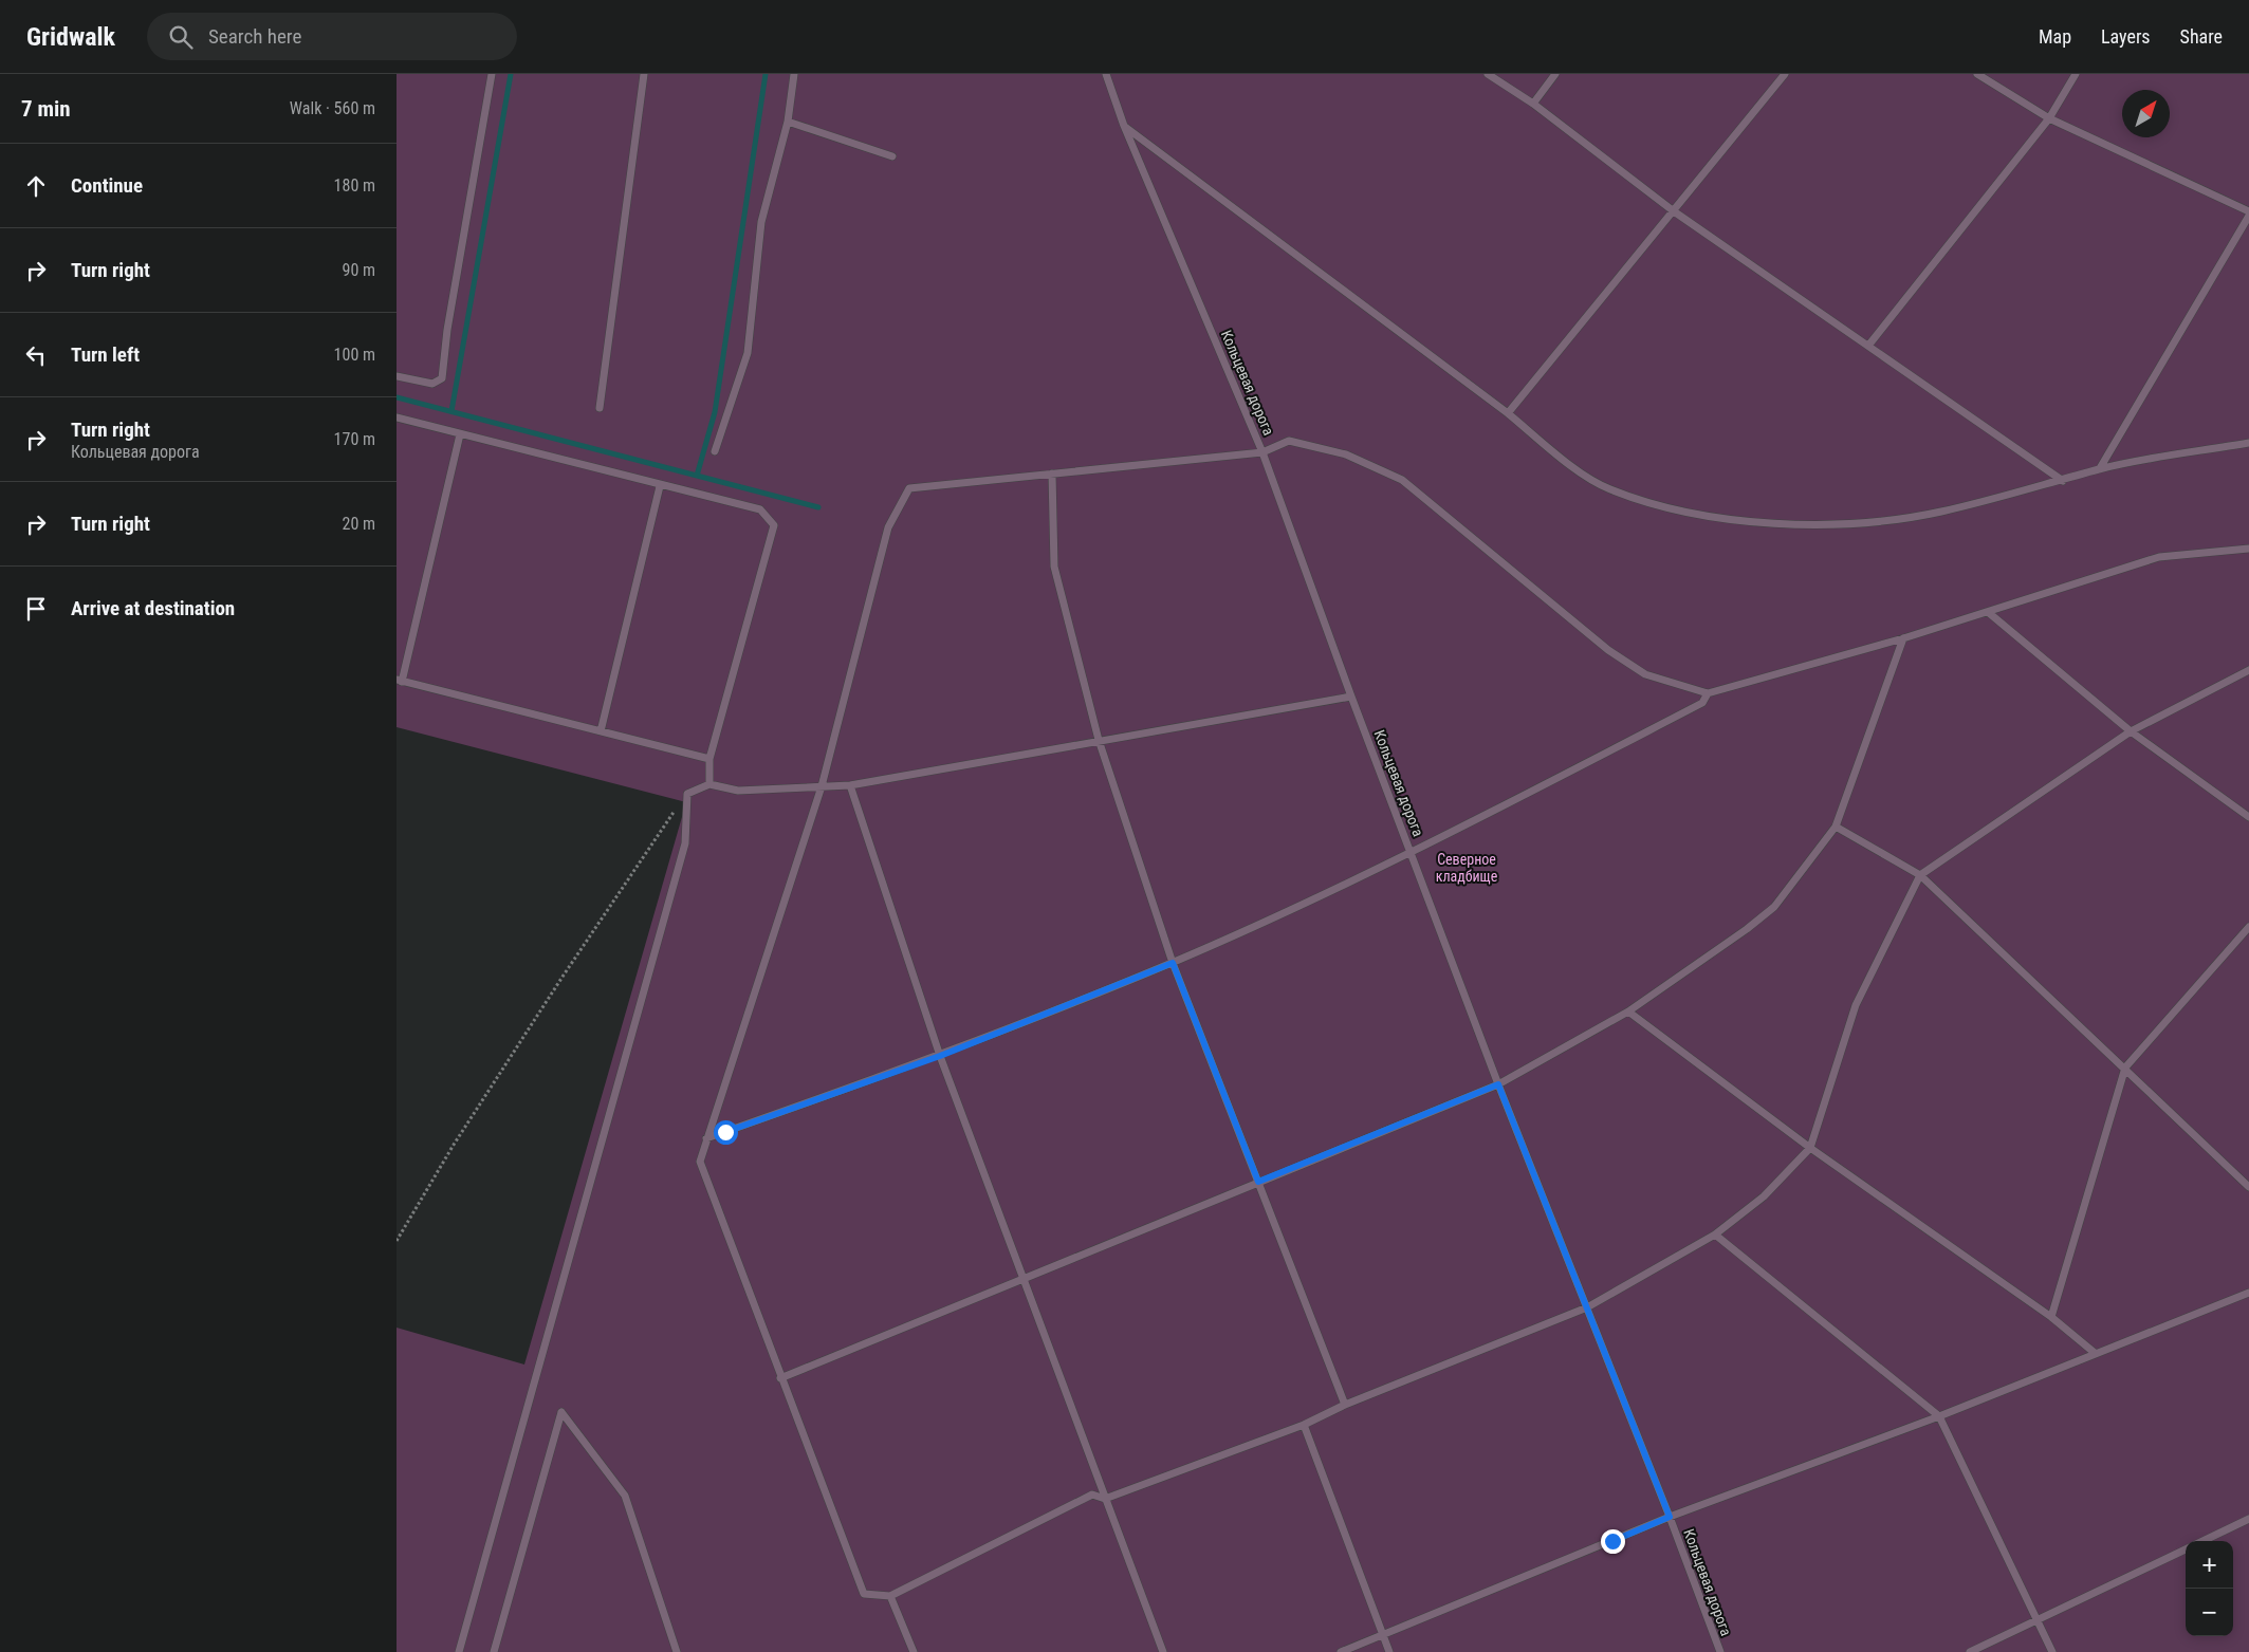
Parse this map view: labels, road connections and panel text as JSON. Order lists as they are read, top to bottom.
{
  "streets": {
    "lane": ["Кольцевая дорога"]
  },
  "parks": ["Северное кладбище"],
  "north": "top right",
  "page": {
    "header": "Gridwalk",
    "search": "Search here",
    "nav": ["Map", "Layers", "Share"],
    "heading": ["7 min", "Walk · 560 m"],
    "list": [
      ["Continue", "180 m"],
      ["Turn right", "90 m"],
      ["Turn left", "100 m"],
      ["Turn right", "Кольцевая дорога", "170 m"],
      ["Turn right", "20 m"],
      "Arrive at destination"
    ],
    "map_buttons": ["+", "−"]
  }
}
